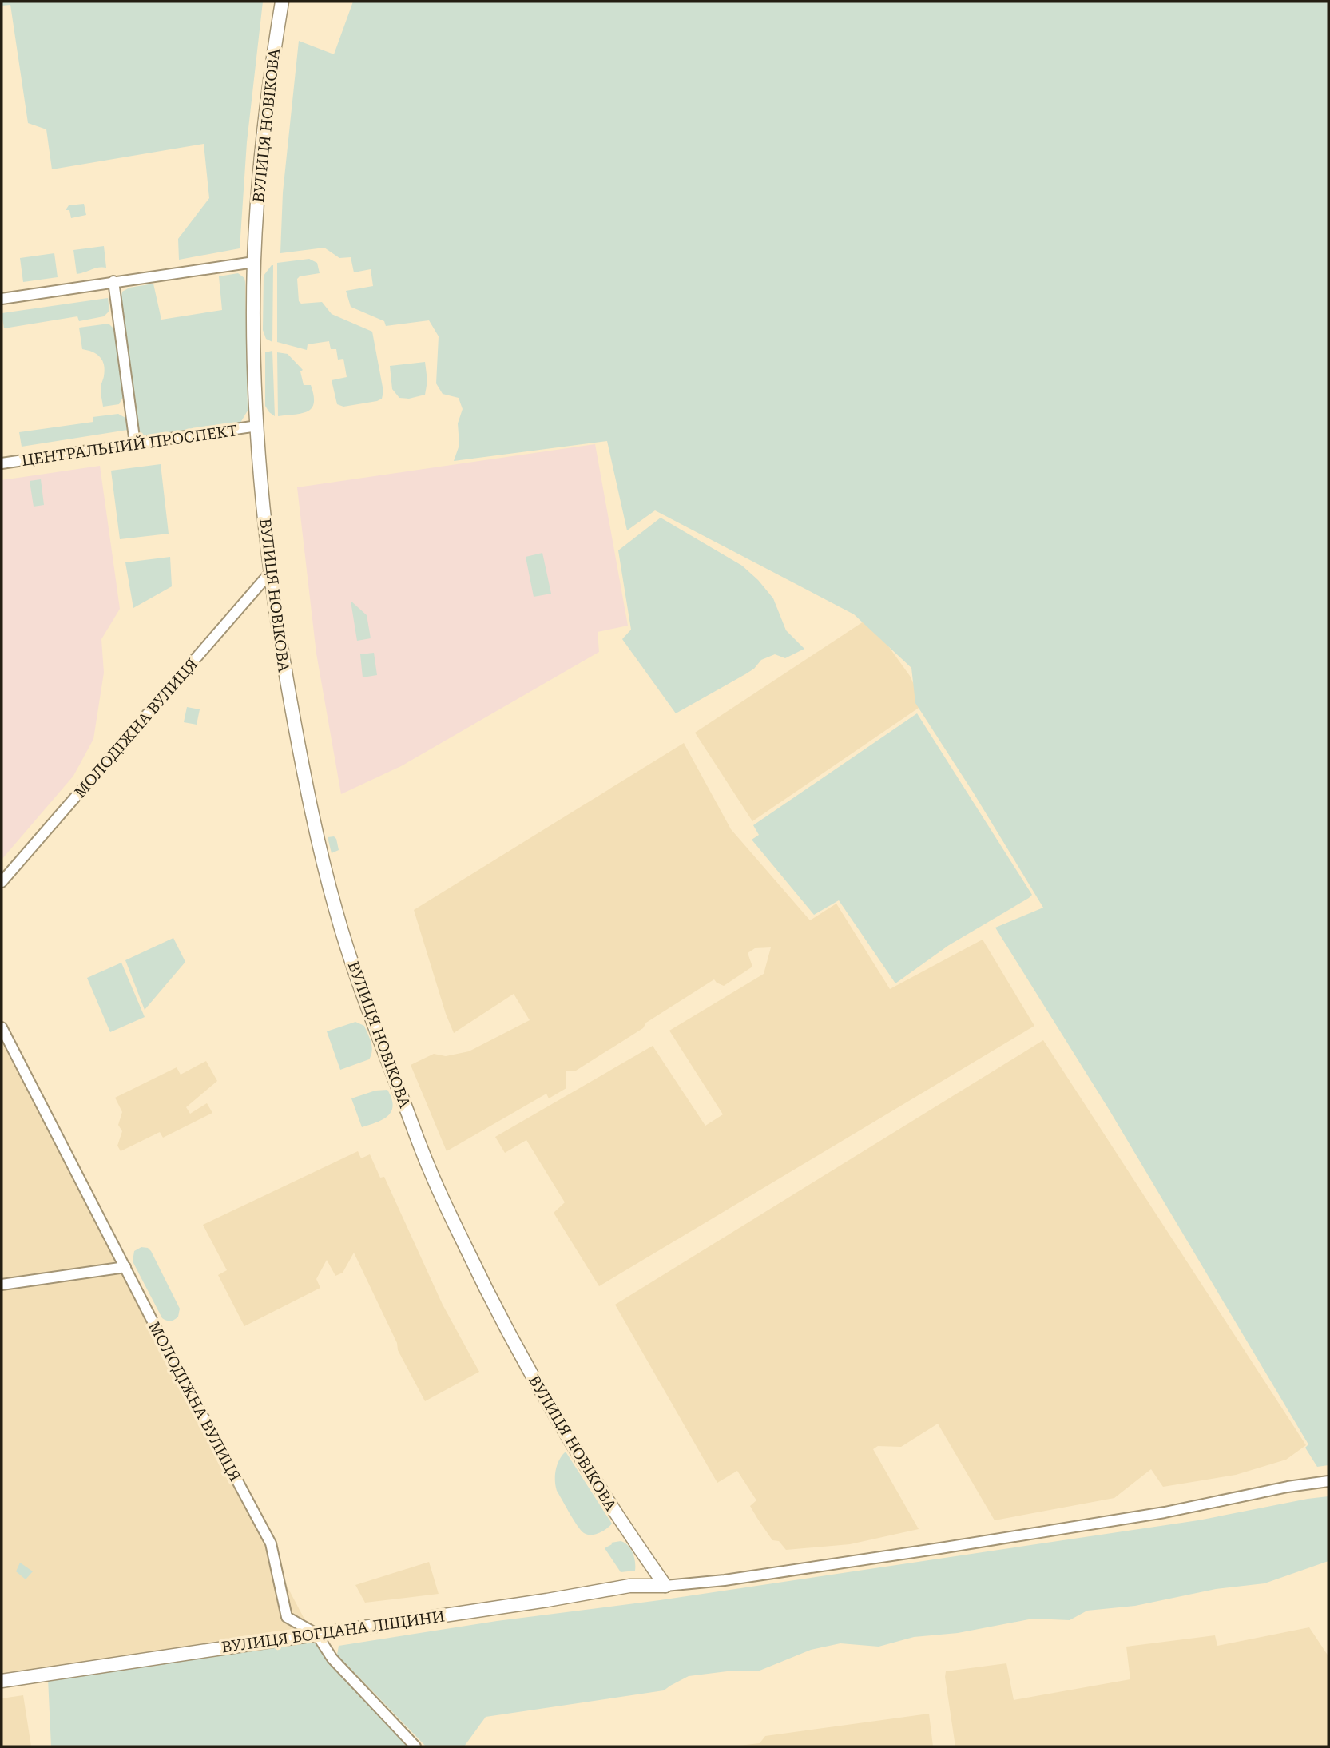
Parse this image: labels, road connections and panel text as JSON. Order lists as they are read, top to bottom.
{
  "streets": {
    "main road": ["ВУЛИЦЯ НОВІКОВА", "ВУЛИЦЯ БОГДАНА ЛІЩИНИ"],
    "street": ["ЦЕНТРАЛЬНИЙ ПРОСПЕКТ", "МОЛОДІЖНА ВУЛИЦЯ"]
  },
  "crossings": [
    ["ВУЛИЦЯ НОВІКОВА", "ЦЕНТРАЛЬНИЙ ПРОСПЕКТ"],
    ["ВУЛИЦЯ НОВІКОВА", "МОЛОДІЖНА ВУЛИЦЯ"],
    ["ВУЛИЦЯ НОВІКОВА", "ВУЛИЦЯ БОГДАНА ЛІЩИНИ"],
    ["МОЛОДІЖНА ВУЛИЦЯ", "ВУЛИЦЯ БОГДАНА ЛІЩИНИ"]
  ]
}
